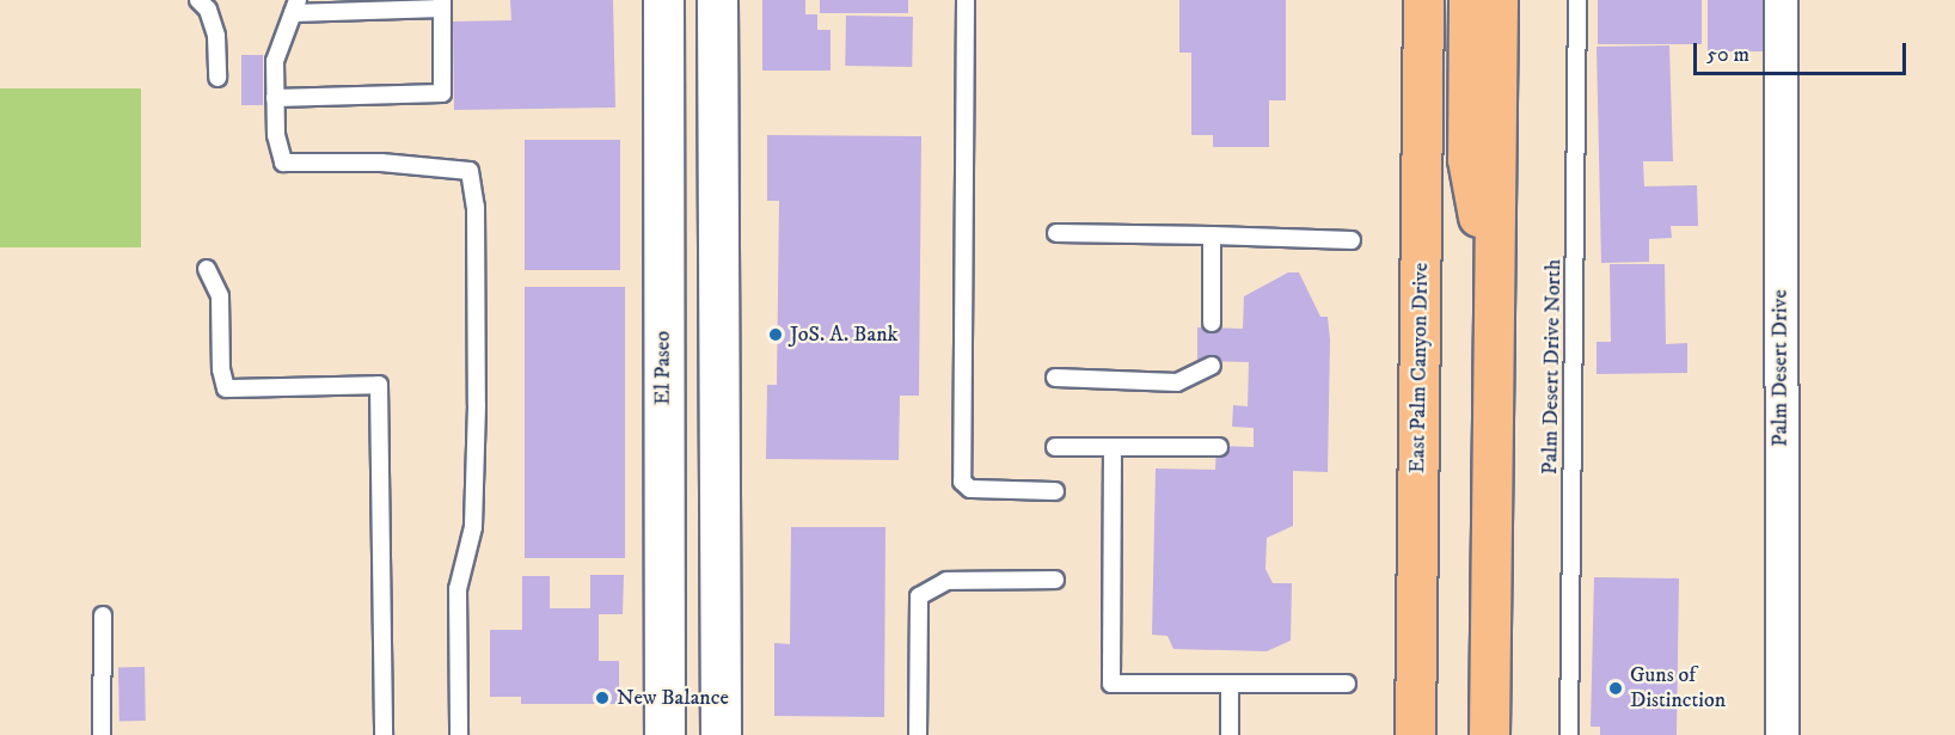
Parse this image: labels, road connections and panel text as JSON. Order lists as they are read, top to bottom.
{
  "streets": {
    "main road": ["East Palm Canyon Drive"],
    "street": ["El Paseo", "Palm Desert Drive"],
    "lane": ["Palm Desert Drive North"]
  },
  "places": ["JoS. A. Bank", "Guns of Distinction", "New Balance"],
  "scale_bar": "50 m"
}
